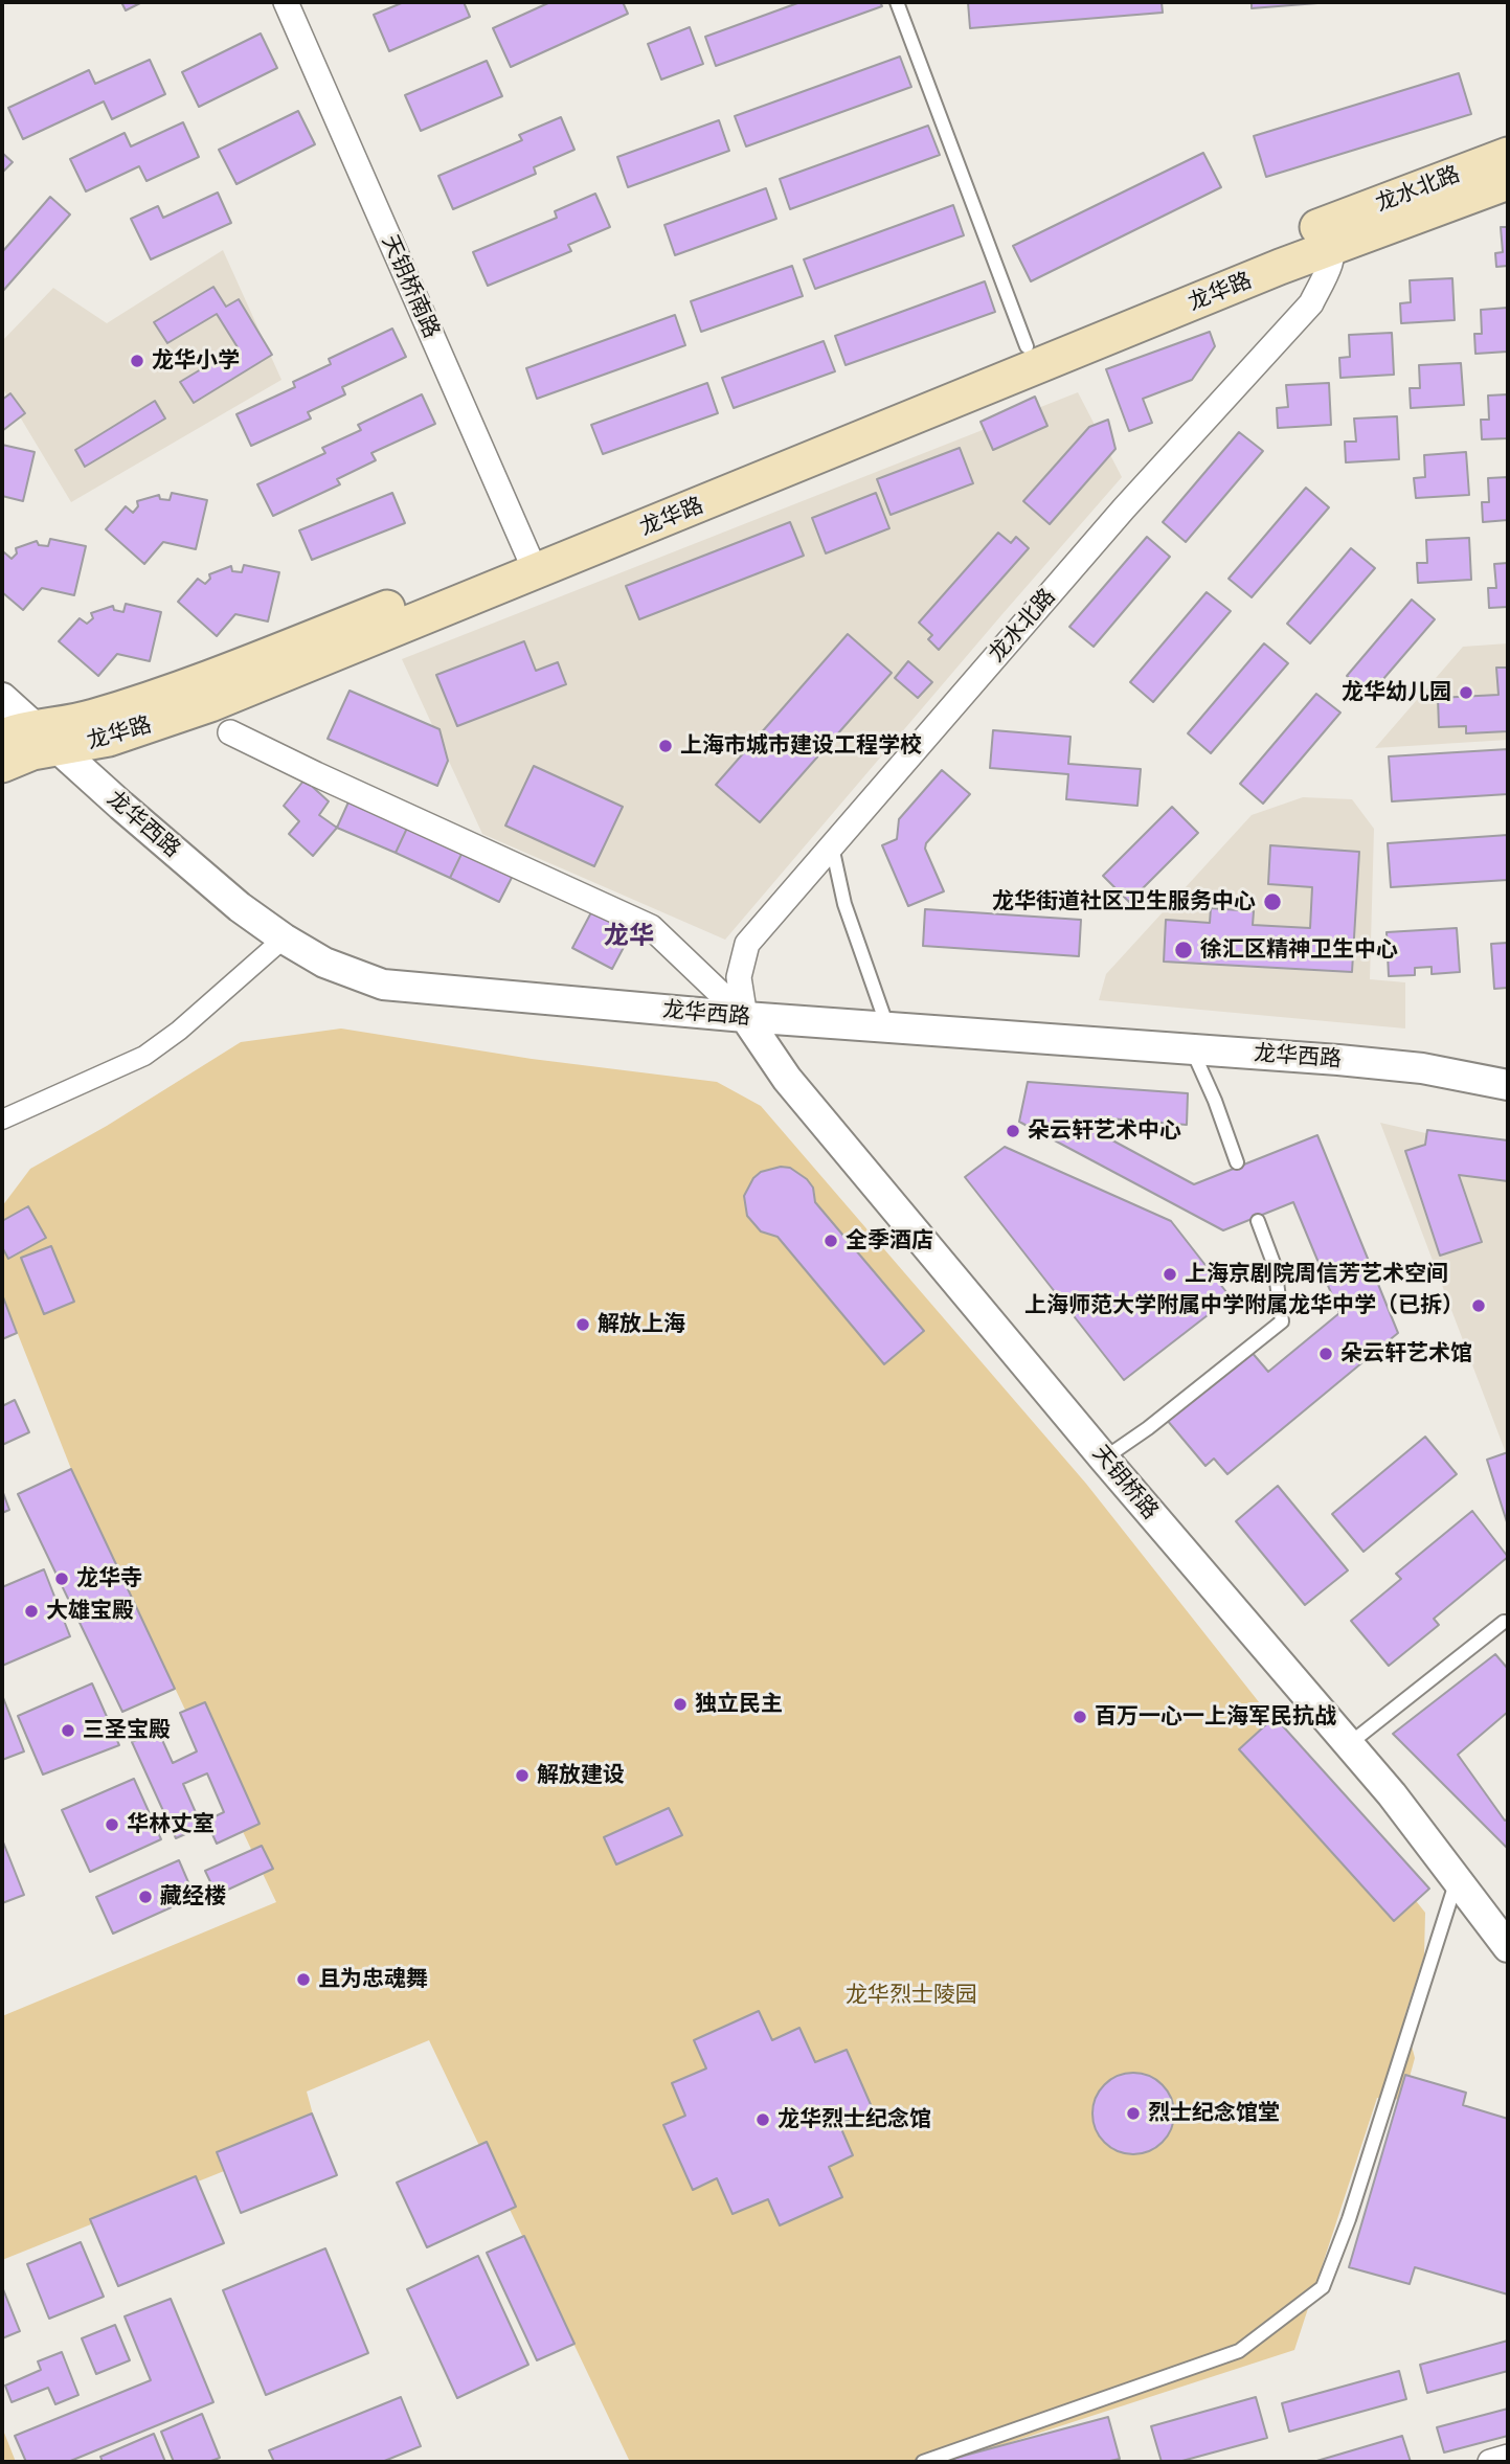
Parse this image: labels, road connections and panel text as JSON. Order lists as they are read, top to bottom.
{
  "streets": {
    "main road": ["龙水北路", "龙华路"],
    "street": ["天钥桥南路", "龙华西路", "天钥桥路"]
  },
  "crossings": [
    ["龙水北路", "龙华路"],
    ["龙水北路", "龙华西路"],
    ["龙水北路", "天钥桥路"],
    ["天钥桥南路", "龙华路"],
    ["龙华路", "龙华西路"],
    ["龙华西路", "天钥桥路"]
  ],
  "districts": ["龙华"],
  "parks": ["龙华烈士陵园"],
  "places": [
    "龙华小学",
    "龙华幼儿园",
    "上海市城市建设工程学校",
    "龙华街道社区卫生服务中心",
    "徐汇区精神卫生中心",
    "朵云轩艺术中心",
    "全季酒店",
    "上海京剧院周信芳艺术空间",
    "上海师范大学附属中学附属龙华中学（已拆）",
    "解放上海",
    "朵云轩艺术馆",
    "龙华寺",
    "大雄宝殿",
    "独立民主",
    "百万一心一上海军民抗战",
    "三圣宝殿",
    "解放建设",
    "华林丈室",
    "藏经楼",
    "且为忠魂舞",
    "烈士纪念馆堂",
    "龙华烈士纪念馆"
  ]
}
